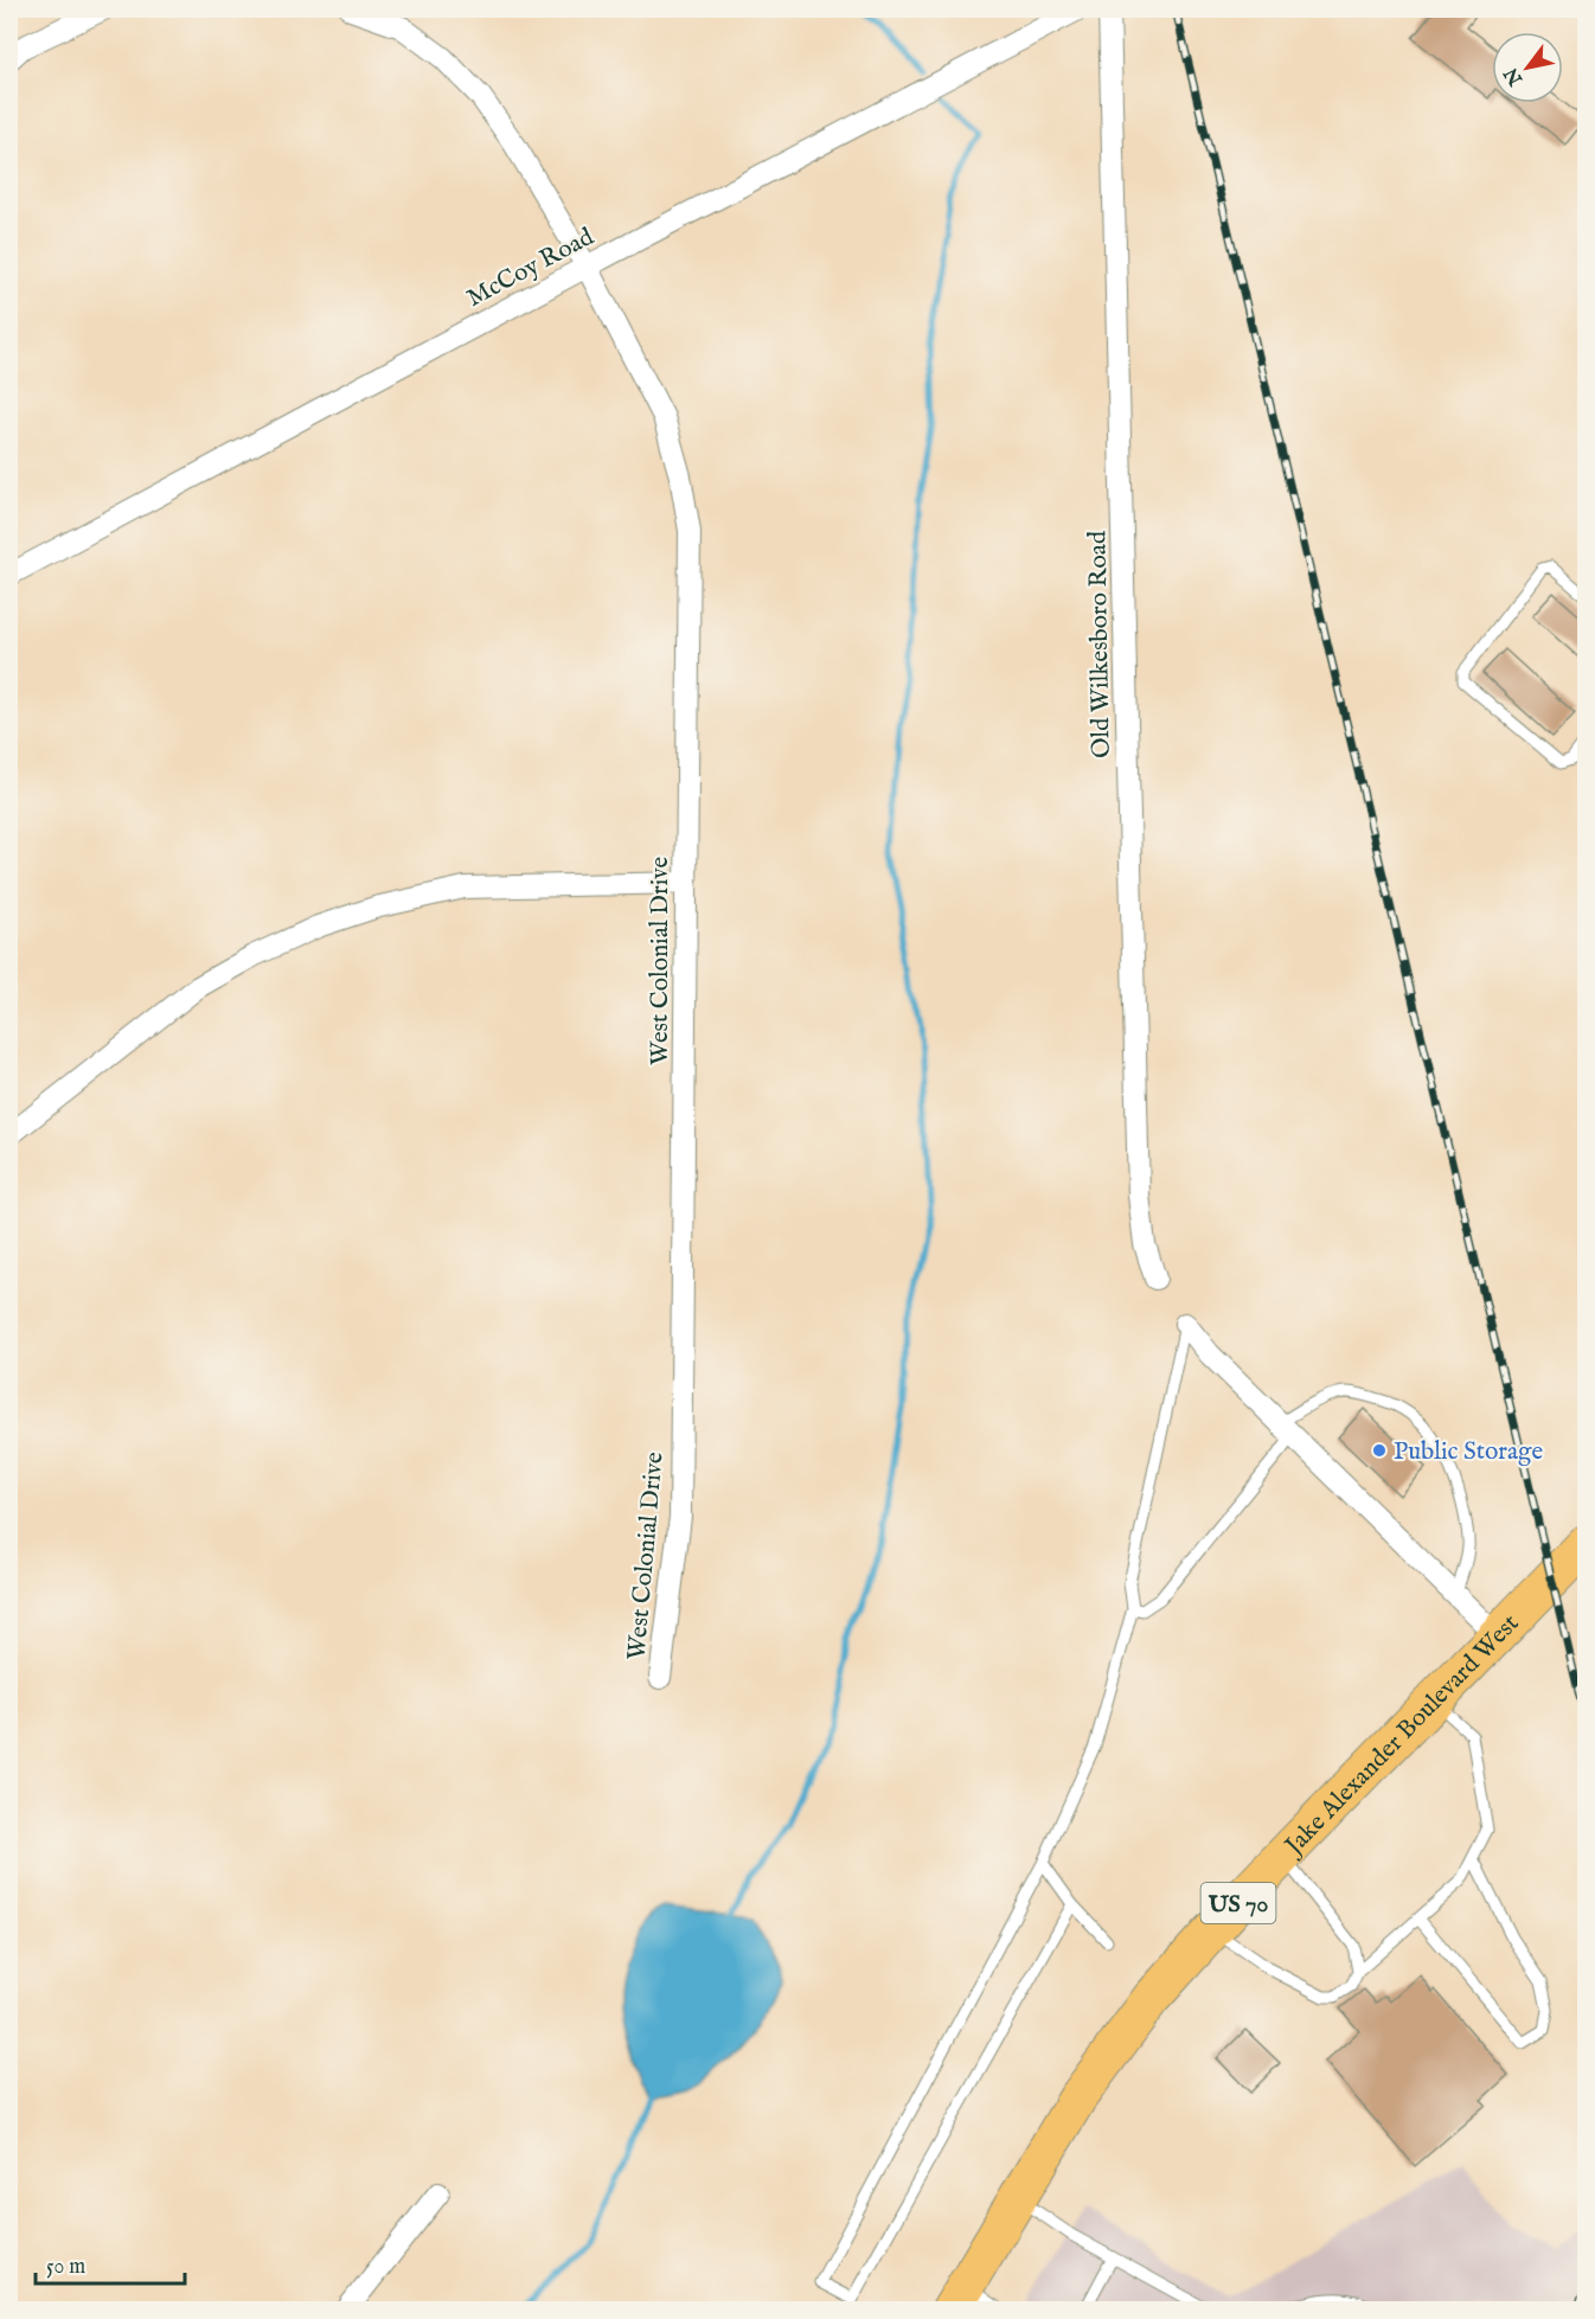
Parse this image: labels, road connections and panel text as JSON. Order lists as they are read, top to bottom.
{
  "streets": {
    "highway": ["Jake Alexander Boulevard West", "US 70"],
    "street": ["McCoy Road", "Old Wilkesboro Road", "West Colonial Drive"]
  },
  "crossings": [
    ["McCoy Road", "West Colonial Drive"]
  ],
  "places": ["Public Storage"],
  "scale_bar": "50 m",
  "north": "bottom left"
}
